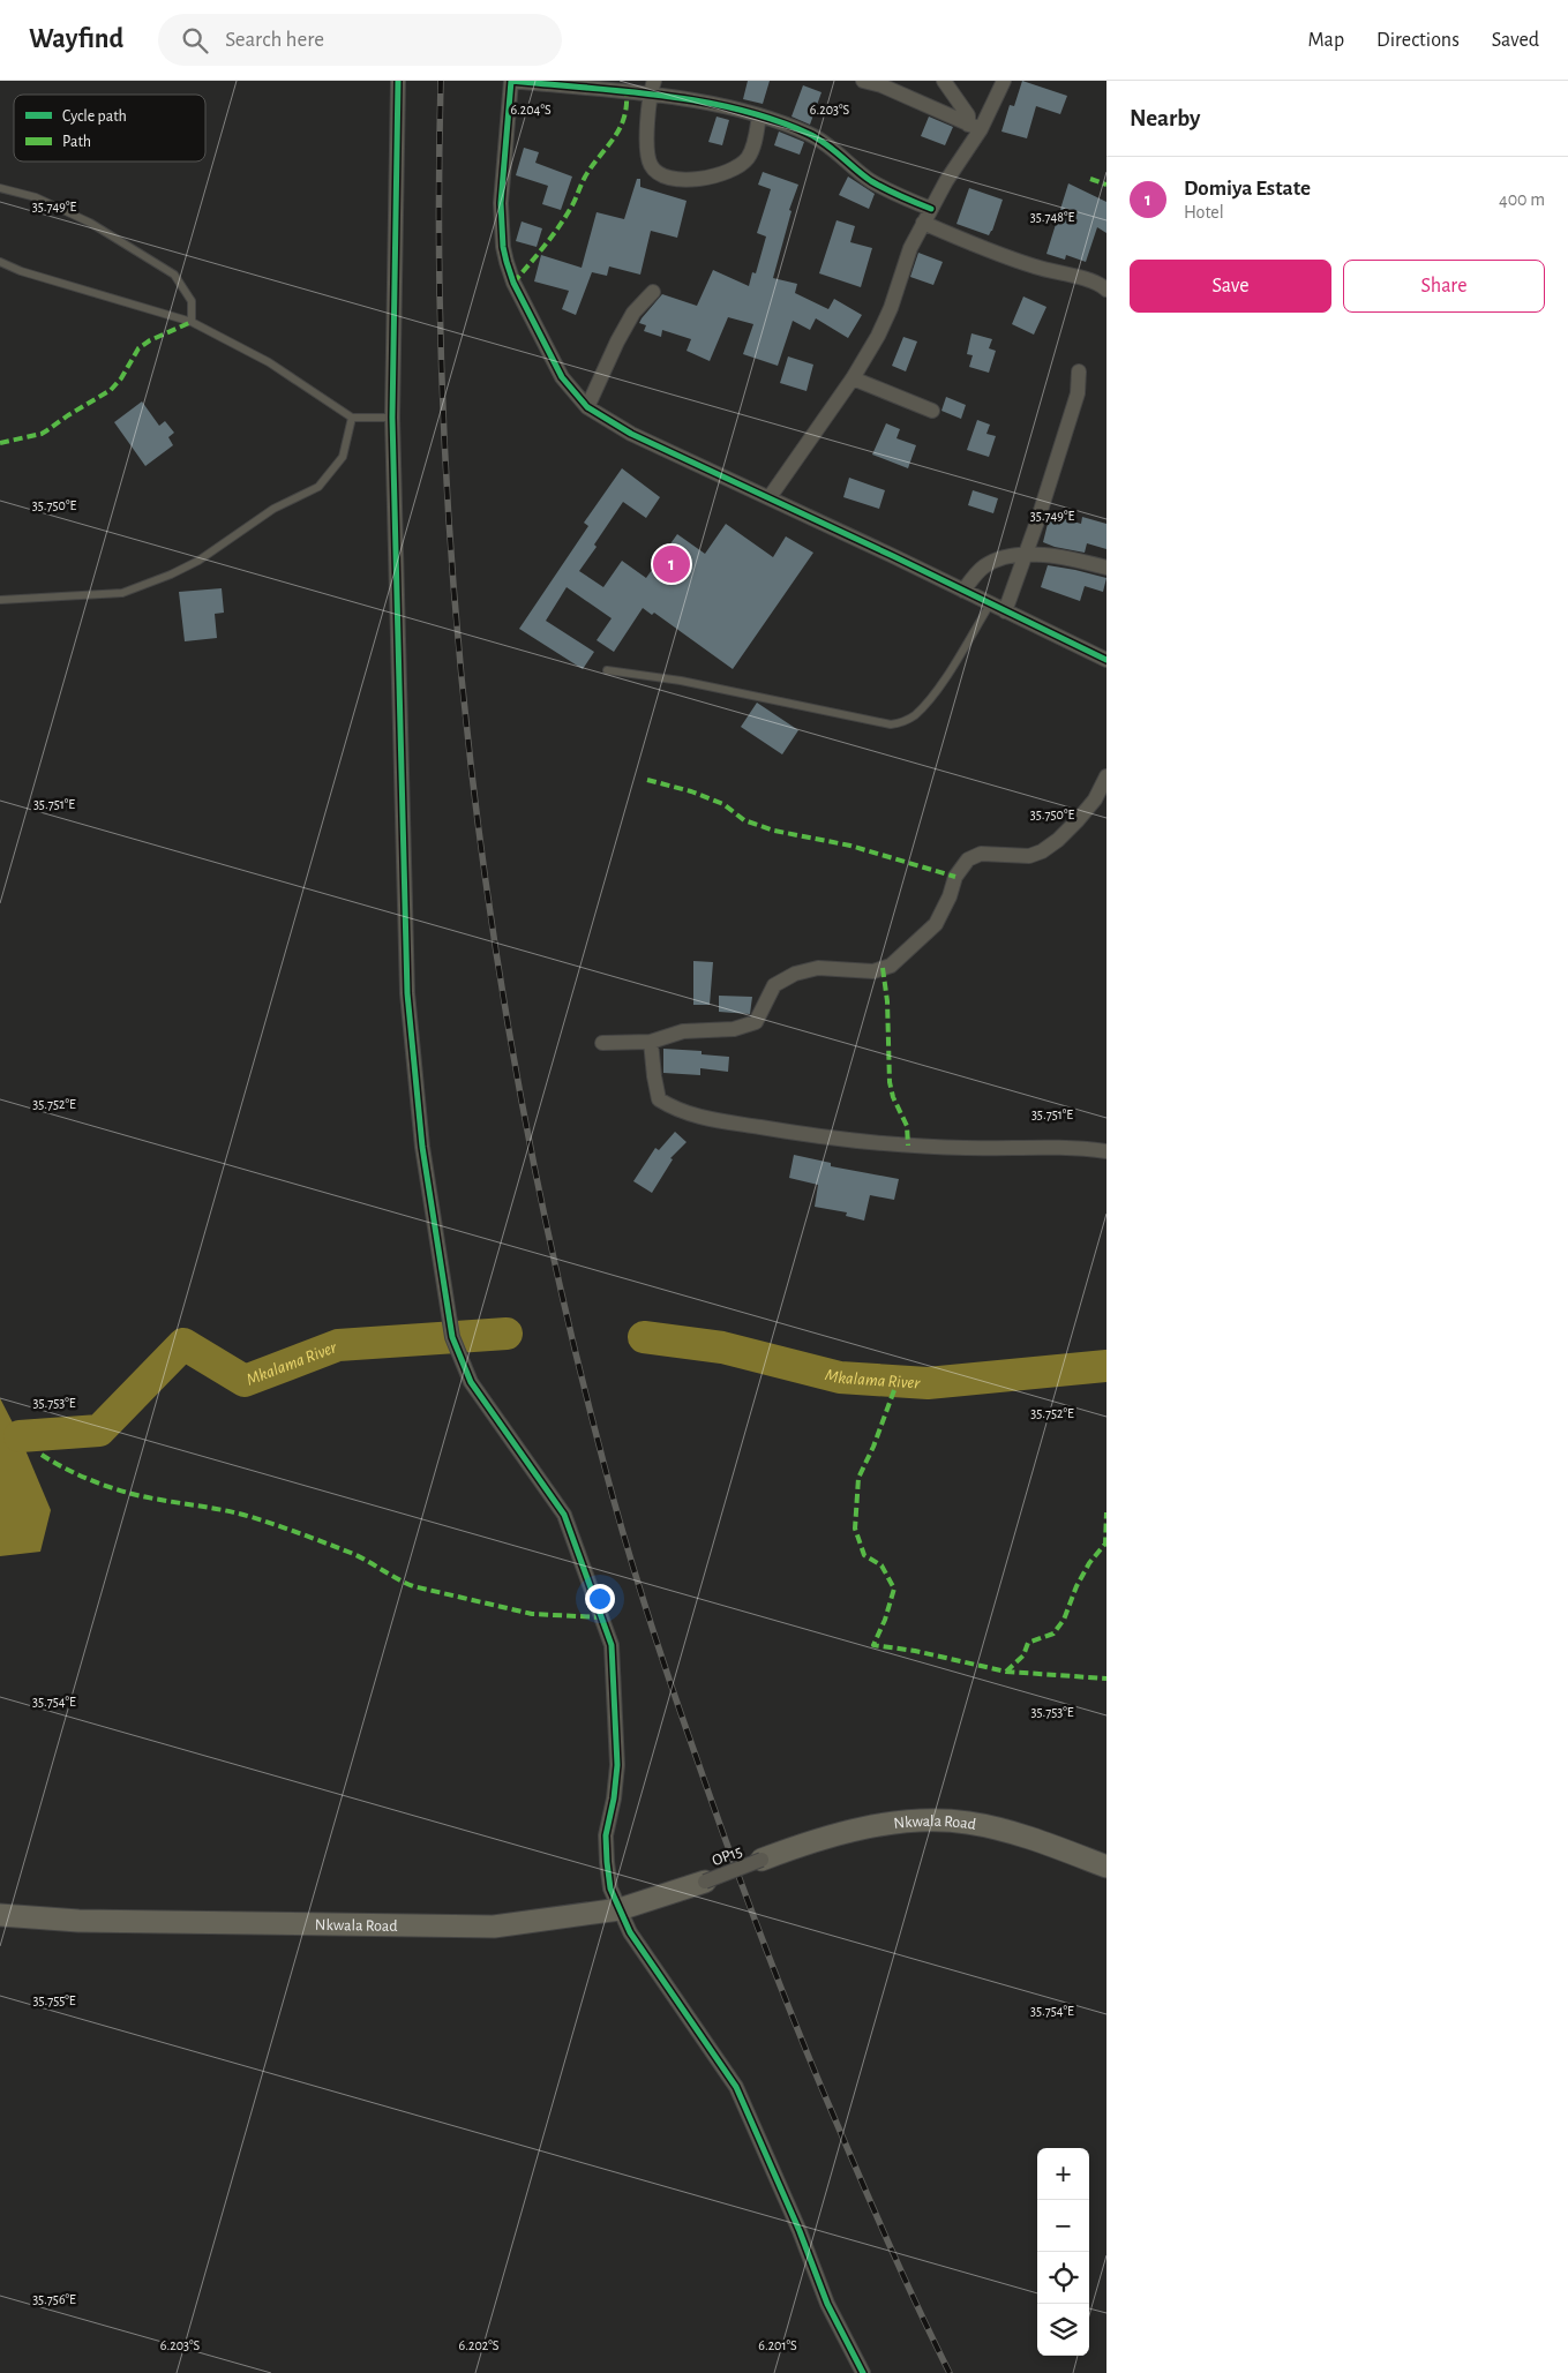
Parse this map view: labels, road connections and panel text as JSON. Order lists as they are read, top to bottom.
{
  "streets": {
    "street": ["Nkwala Road", "OP15"]
  },
  "crossings": [
    ["Nkwala Road", "OP15"]
  ],
  "water": ["Mkalama River"],
  "legend": ["Cycle path", "Path"],
  "page": {
    "header": "Wayfind",
    "search": "Search here",
    "nav": ["Map", "Directions", "Saved"],
    "heading": "Nearby",
    "list": [
      {
        "mark": "1",
        "name": "Domiya Estate",
        "note": "Hotel",
        "value": "400 m"
      }
    ],
    "buttons": ["Save", "Share"],
    "pins": "1",
    "map_buttons": ["+", "−"]
  },
  "coordinates": [
    "6.204°S",
    "6.203°S",
    "35.749°E",
    "35.748°E",
    "35.750°E",
    "35.751°E",
    "35.752°E",
    "35.753°E",
    "35.754°E",
    "35.755°E",
    "35.756°E",
    "6.202°S",
    "6.201°S"
  ]
}
